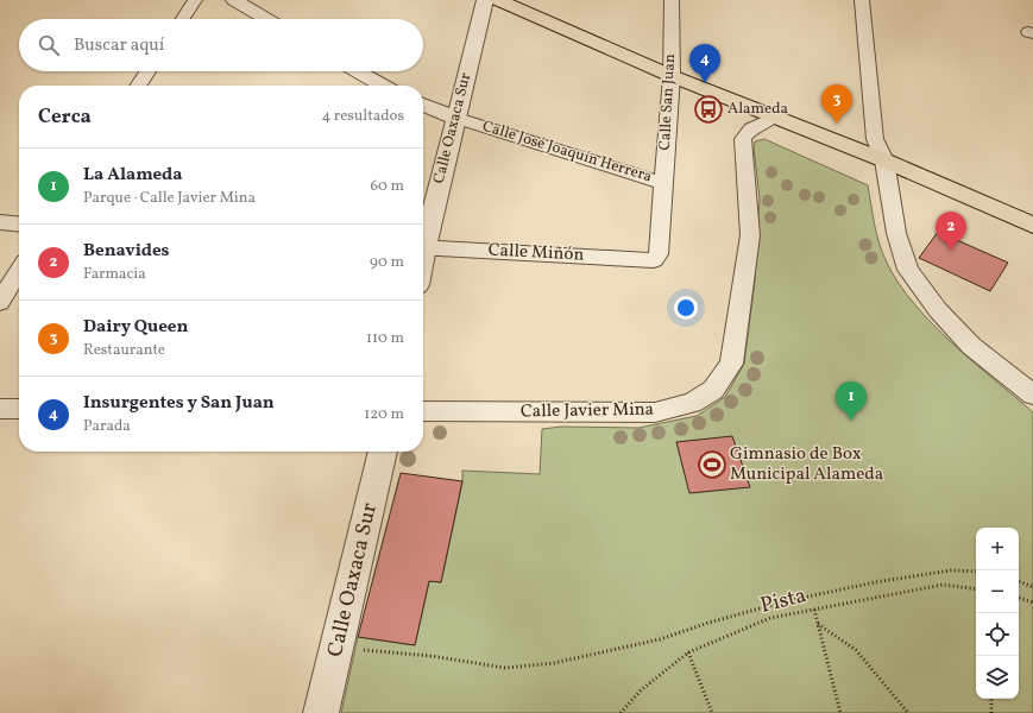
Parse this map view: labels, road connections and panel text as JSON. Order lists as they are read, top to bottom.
{
  "streets": {
    "street": [
      "Calle San Juan",
      "Calle Oaxaca Sur",
      "Calle José Joaquín Herrera",
      "Calle Miñón",
      "Calle Javier Mina"
    ],
    "path": ["Pista"]
  },
  "crossings": [
    ["Calle San Juan", "Calle José Joaquín Herrera"],
    ["Calle San Juan", "Calle Miñón"],
    ["Calle Oaxaca Sur", "Calle José Joaquín Herrera"]
  ],
  "places": {
    "bus stop": ["Alameda"],
    "sports": ["Gimnasio de Box Municipal Alameda"]
  },
  "page": {
    "search": "Buscar aquí",
    "pins": [
      "4",
      "3",
      "2",
      "1"
    ],
    "heading": ["Cerca", "4 resultados"],
    "list": [
      {
        "mark": "1",
        "name": "La Alameda",
        "note": "Parque · Calle Javier Mina",
        "value": "60 m"
      },
      {
        "mark": "2",
        "name": "Benavides",
        "note": "Farmacia",
        "value": "90 m"
      },
      {
        "mark": "3",
        "name": "Dairy Queen",
        "note": "Restaurante",
        "value": "110 m"
      },
      {
        "mark": "4",
        "name": "Insurgentes y San Juan",
        "note": "Parada",
        "value": "120 m"
      }
    ],
    "map_buttons": ["+", "−"]
  }
}
